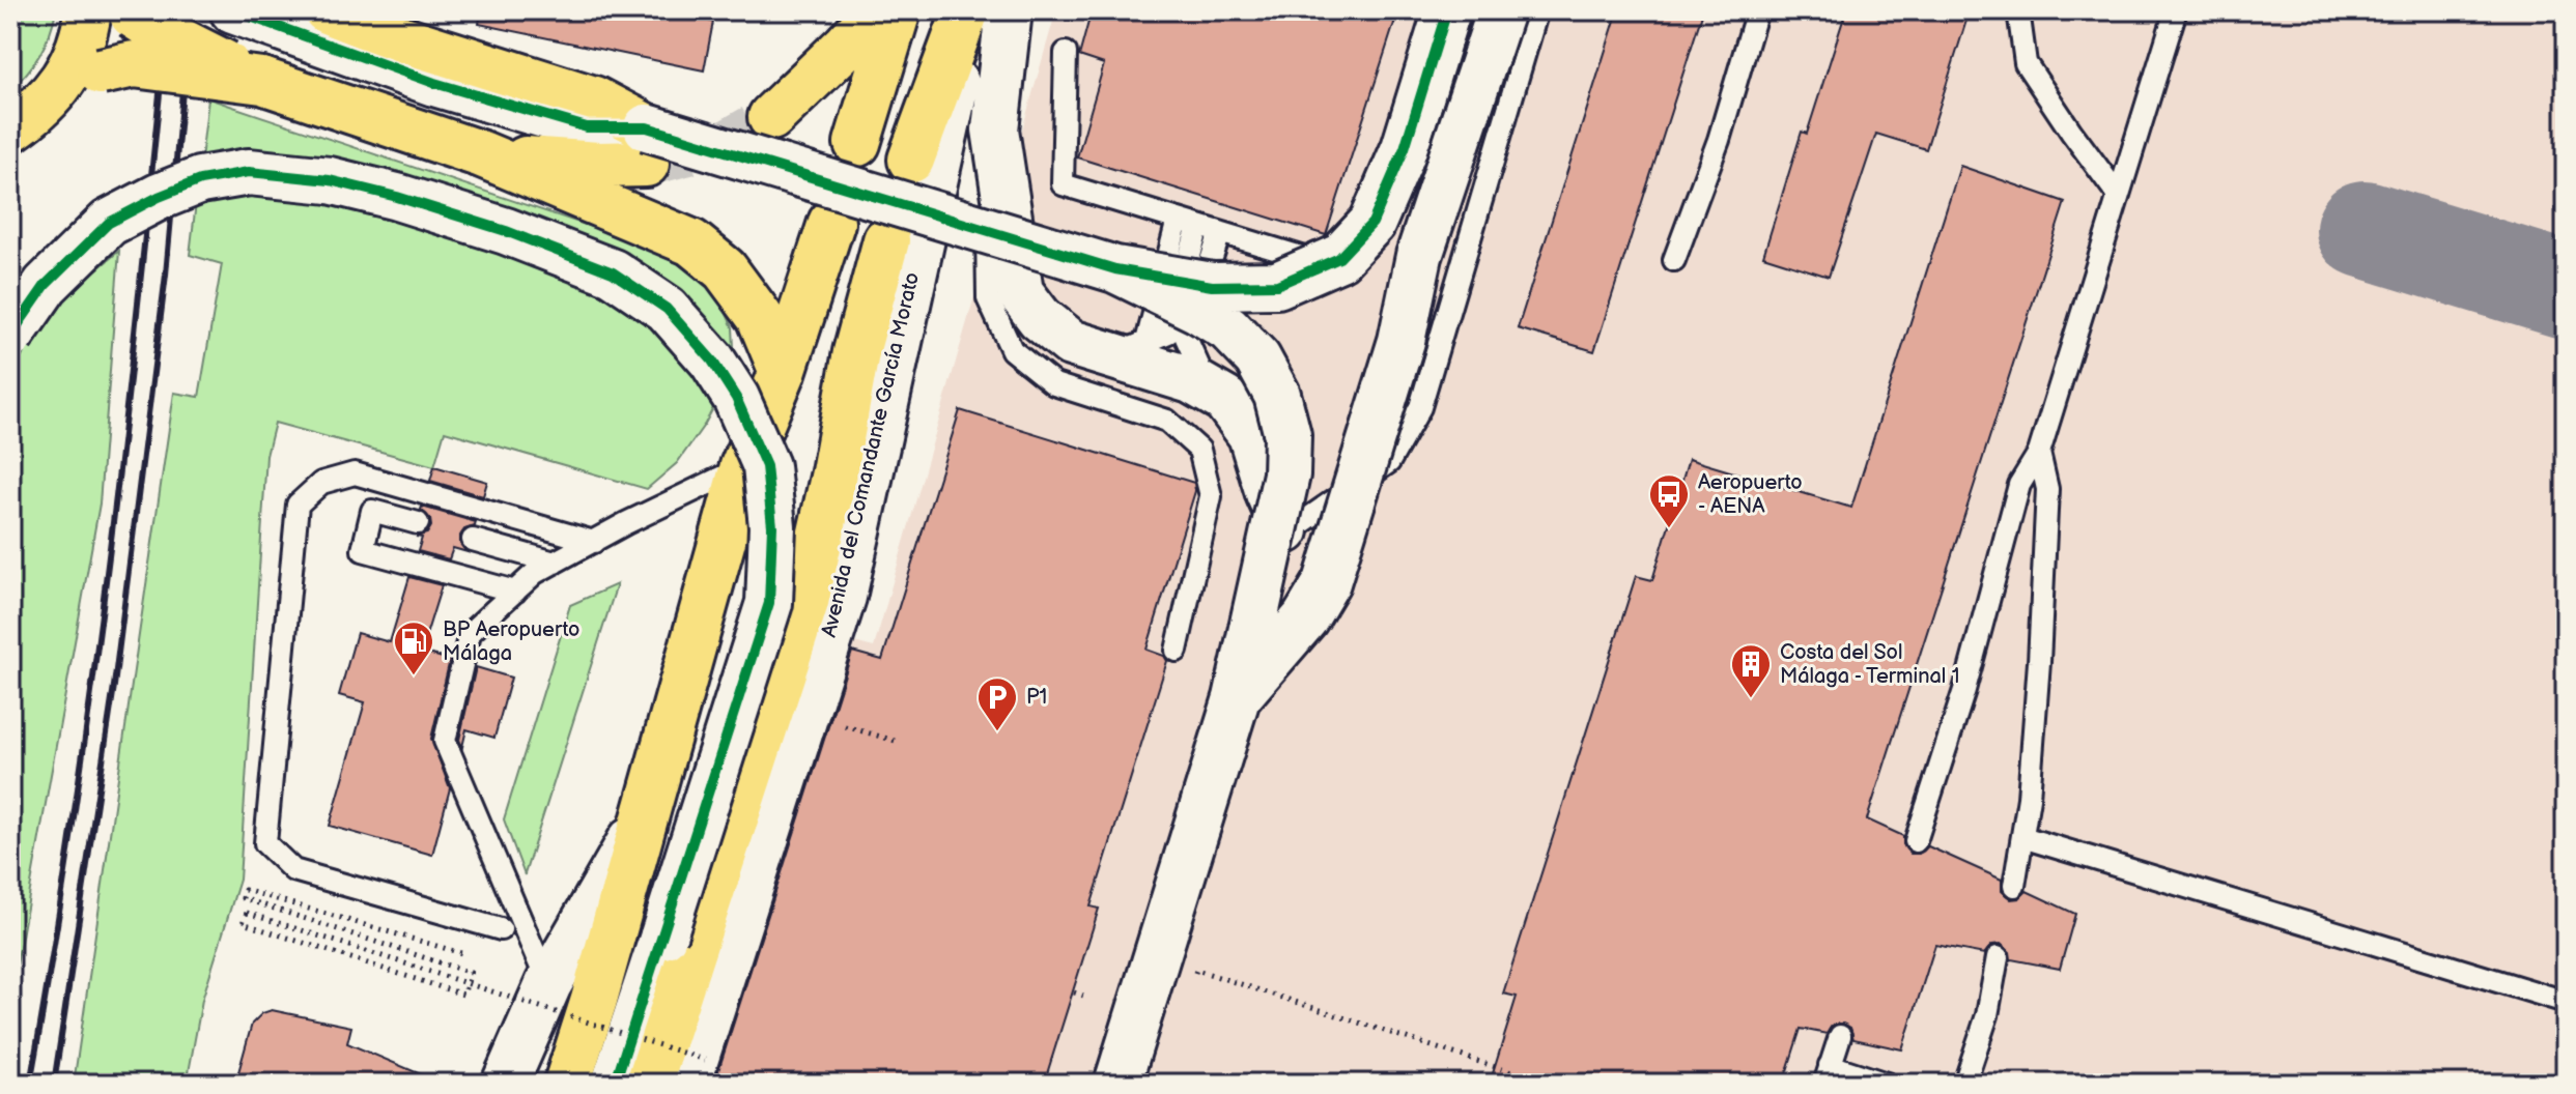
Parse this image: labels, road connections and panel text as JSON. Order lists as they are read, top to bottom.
{
  "streets": {
    "main road": ["Avenida del Comandante García Morato"]
  },
  "places": {
    "bus stop": ["Aeropuerto - AENA"],
    "fuel station": ["BP Aeropuerto Málaga"],
    "building": ["Costa del Sol Málaga - Terminal 1"],
    "parking": ["P1"]
  }
}
